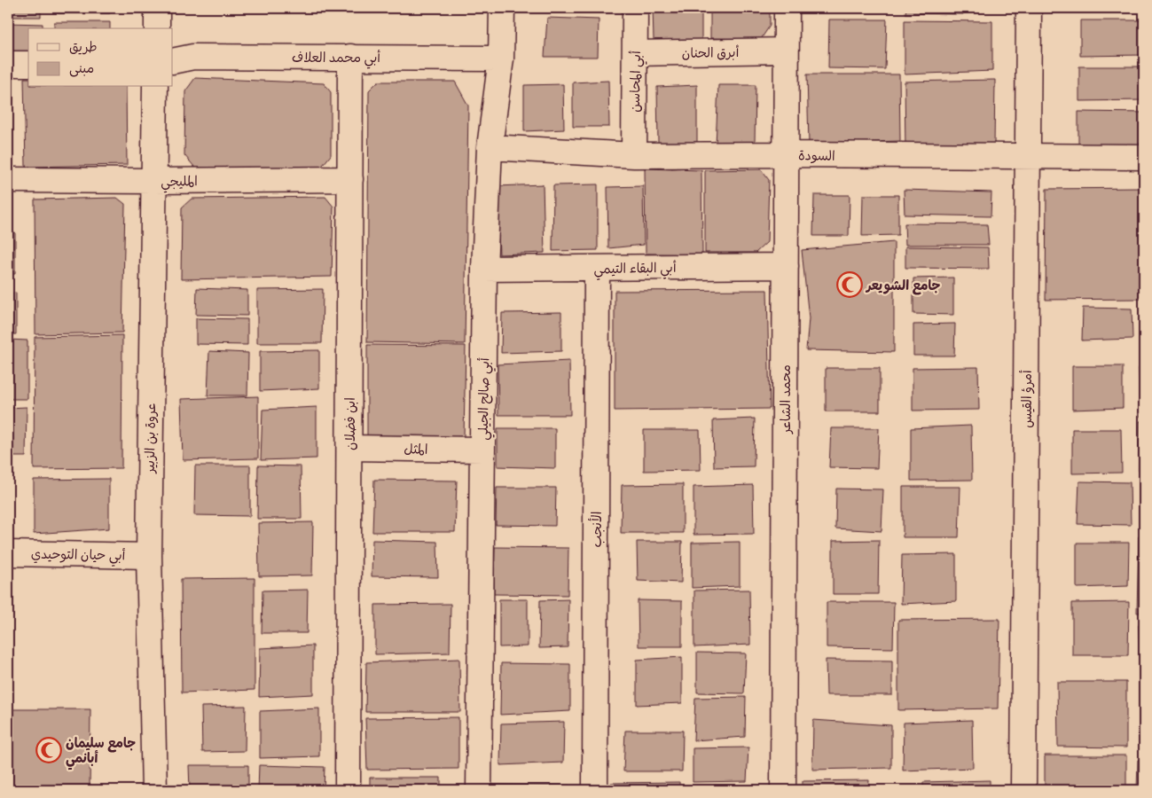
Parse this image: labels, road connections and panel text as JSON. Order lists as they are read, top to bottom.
{
  "streets": {
    "street": [
      "أبرق الحنان",
      "أبي محمد العلاف",
      "أبي المحاسن",
      "السودة",
      "المليجي",
      "أبي البقاء التيمي",
      "أبي صالح الجيلي",
      "محمد الشاعر",
      "أمرؤ القيس",
      "ابن فضلان",
      "عروة بن الزبير",
      "المثل",
      "الأنجب",
      "أبي حيان التوحيدي"
    ]
  },
  "crossings": [
    ["أبرق الحنان", "أبي المحاسن"],
    ["أبرق الحنان", "محمد الشاعر"],
    ["أبي محمد العلاف", "أبي صالح الجيلي"],
    ["أبي محمد العلاف", "ابن فضلان"],
    ["أبي المحاسن", "السودة"],
    ["السودة", "أبي صالح الجيلي"],
    ["السودة", "محمد الشاعر"],
    ["السودة", "أمرؤ القيس"],
    ["المليجي", "ابن فضلان"],
    ["المليجي", "عروة بن الزبير"],
    ["أبي البقاء التيمي", "أبي صالح الجيلي"],
    ["أبي البقاء التيمي", "محمد الشاعر"],
    ["أبي البقاء التيمي", "الأنجب"],
    ["أبي صالح الجيلي", "المثل"],
    ["ابن فضلان", "المثل"],
    ["عروة بن الزبير", "أبي حيان التوحيدي"]
  ],
  "places": {
    "mosque": ["جامع الشويعر", "جامع سليمان أبانمي"]
  },
  "legend": ["طريق", "مبنى"]
}
